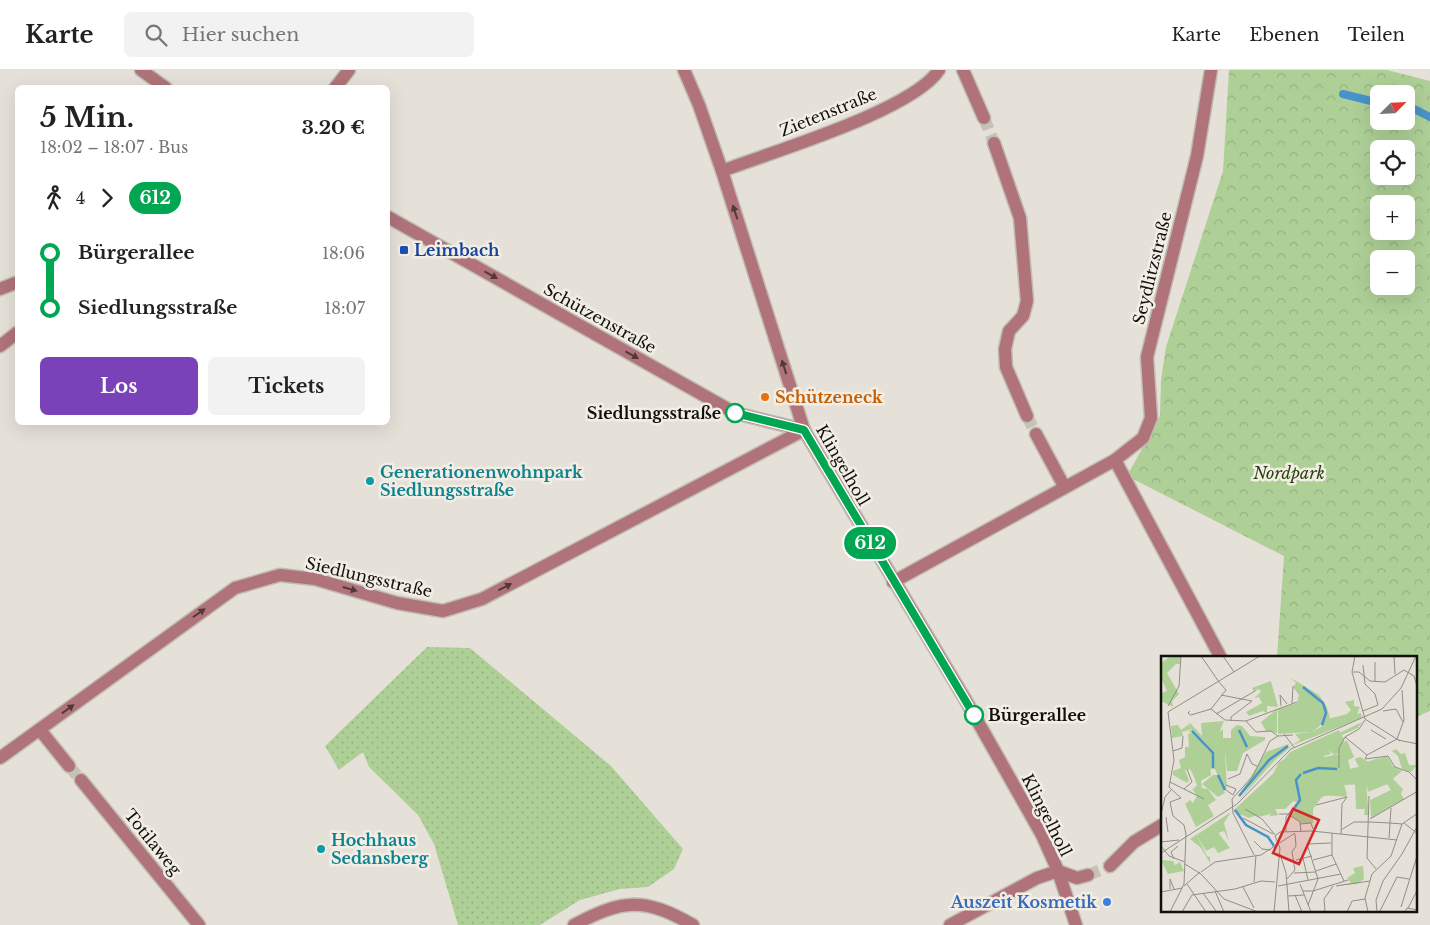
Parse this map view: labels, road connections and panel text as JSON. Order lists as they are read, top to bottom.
{
  "streets": {
    "street": [
      "Zietenstraße",
      "Seydlitzstraße",
      "Schützenstraße",
      "Klingelholl",
      "Siedlungsstraße",
      "Totilaweg"
    ]
  },
  "crossings": [
    ["Zietenstraße", "Klingelholl"],
    ["Schützenstraße", "Klingelholl"],
    ["Schützenstraße", "Siedlungsstraße"],
    ["Klingelholl", "Siedlungsstraße"]
  ],
  "one_way": ["Schützenstraße", "Siedlungsstraße"],
  "parks": ["Nordpark"],
  "places": {
    "transit": ["Leimbach"],
    "other": [
      "Schützeneck",
      "Siedlungsstraße",
      "Generationenwohnpark Siedlungsstraße",
      "Bürgerallee",
      "Hochhaus Sedansberg",
      "Auszeit Kosmetik"
    ]
  },
  "lines": ["bus line 612"],
  "north": "top right",
  "page": {
    "header": "Karte",
    "search": "Hier suchen",
    "nav": ["Karte", "Ebenen", "Teilen"],
    "on_map": "612",
    "map_buttons": ["+", "−"],
    "heading": ["5 Min.", "18:02 – 18:07 · Bus", "3.20 €"],
    "legs": ["4", "612"],
    "list": [
      {
        "name": "Bürgerallee",
        "value": "18:06"
      },
      {
        "name": "Siedlungsstraße",
        "value": "18:07"
      }
    ],
    "buttons": ["Los", "Tickets"]
  }
}
